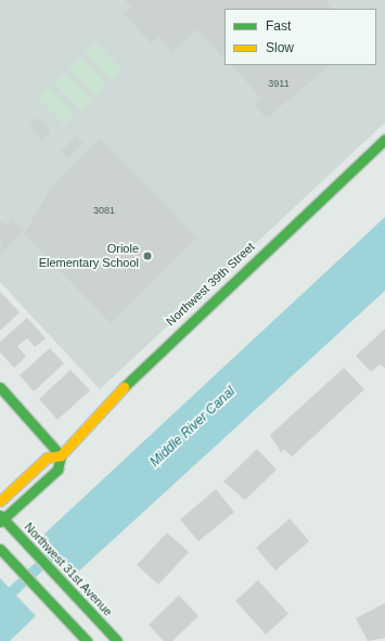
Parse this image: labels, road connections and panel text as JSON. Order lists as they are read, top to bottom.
{
  "streets": {
    "street": ["Northwest 39th Street", "Northwest 31st Avenue"]
  },
  "crossings": [
    ["Northwest 39th Street", "Northwest 31st Avenue"]
  ],
  "water": ["Middle River Canal"],
  "places": ["Oriole Elementary School"],
  "house_numbers": ["3911", "3081"],
  "legend": ["Fast", "Slow"]
}
